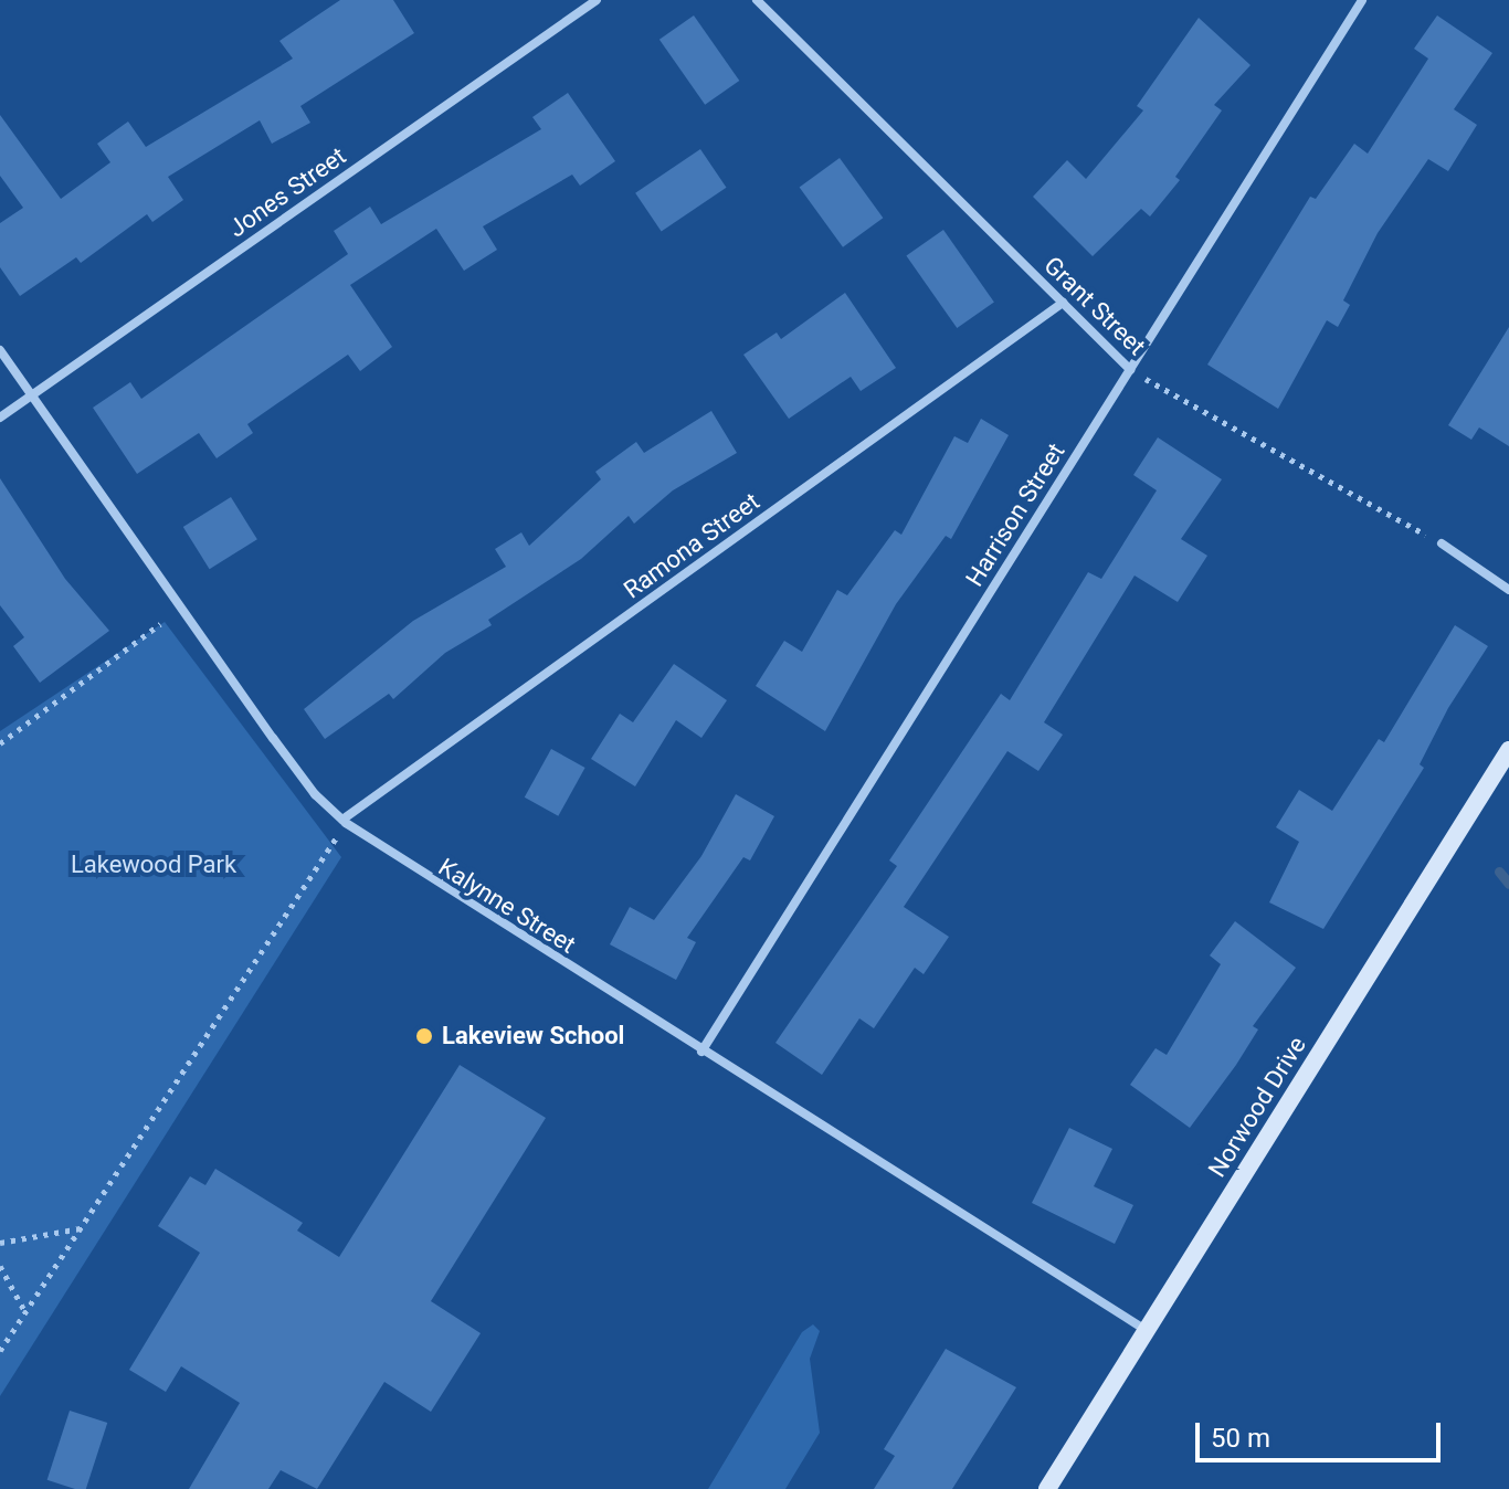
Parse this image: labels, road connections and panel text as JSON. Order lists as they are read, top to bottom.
{
  "streets": {
    "street": [
      "Jones Street",
      "Grant Street",
      "Harrison Street",
      "Ramona Street",
      "Kalynne Street",
      "Norwood Drive"
    ]
  },
  "crossings": [
    ["Jones Street", "Kalynne Street"],
    ["Grant Street", "Harrison Street"],
    ["Grant Street", "Ramona Street"],
    ["Harrison Street", "Kalynne Street"],
    ["Ramona Street", "Kalynne Street"],
    ["Kalynne Street", "Norwood Drive"]
  ],
  "parks": ["Lakewood Park"],
  "places": ["Lakeview School"],
  "scale_bar": "50 m"
}
